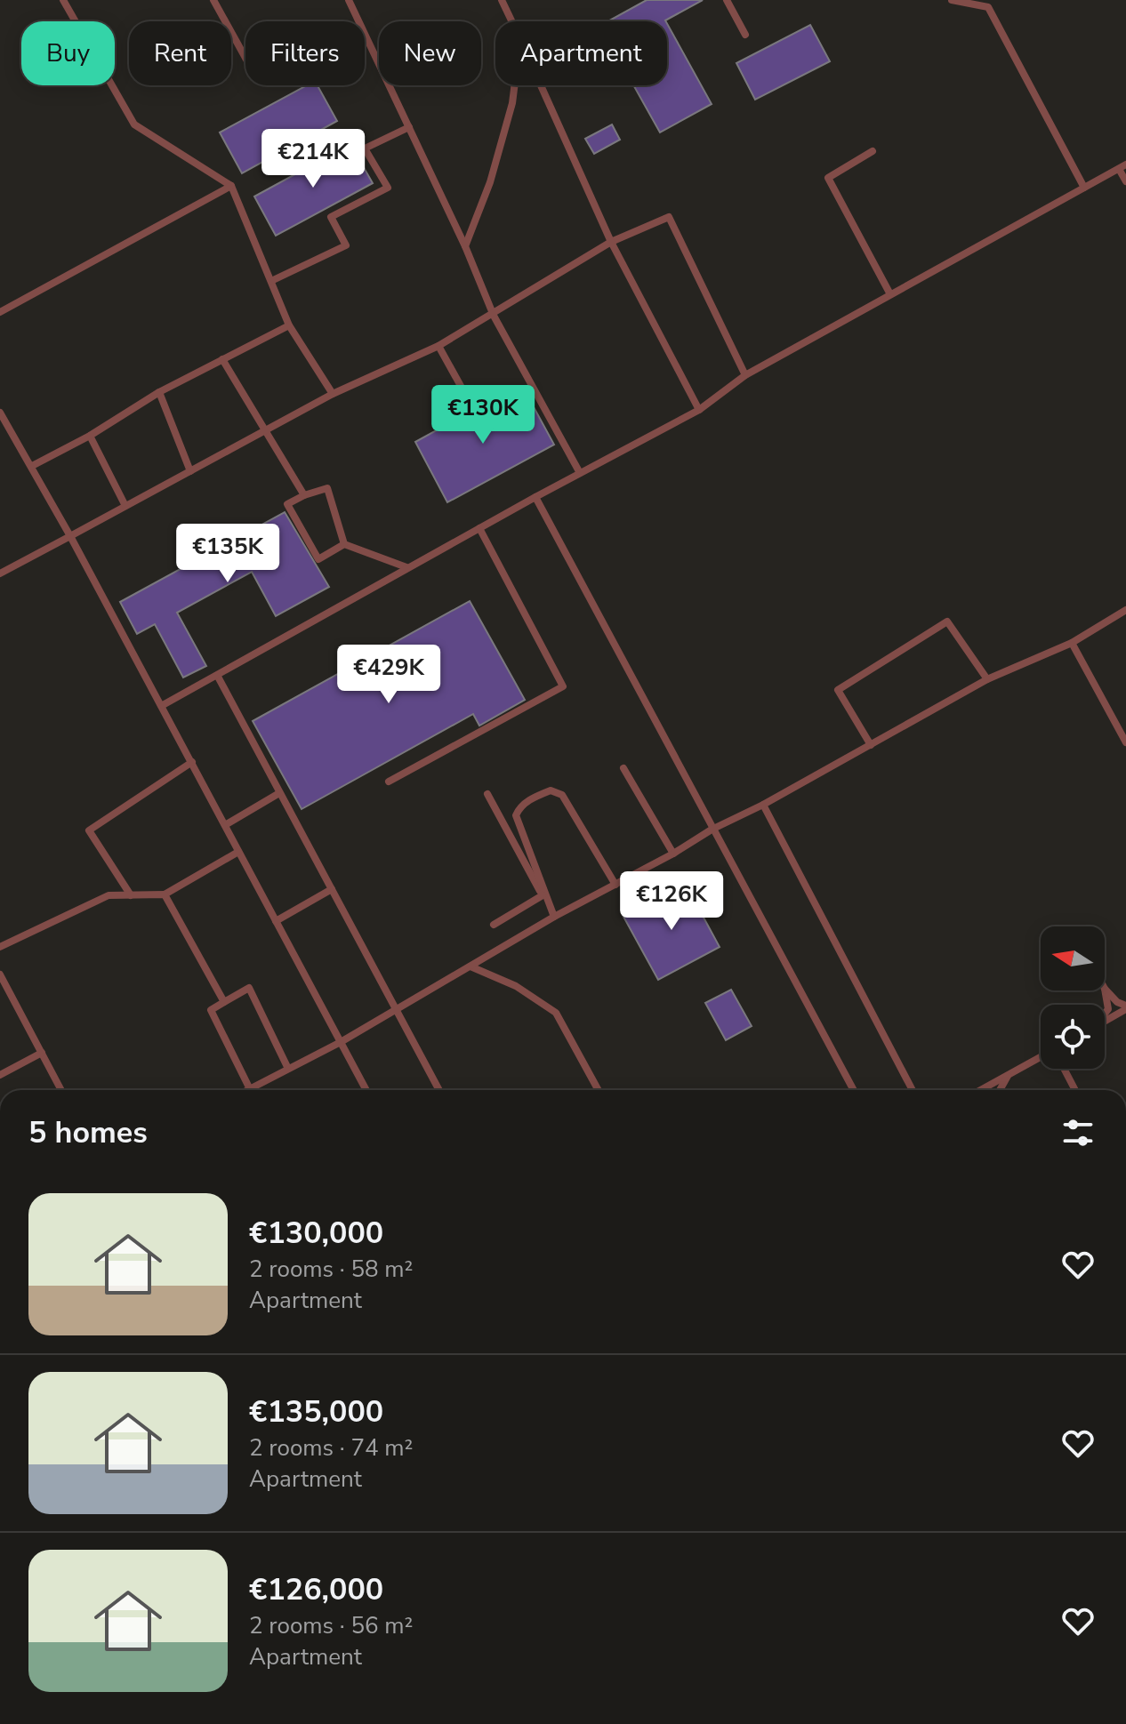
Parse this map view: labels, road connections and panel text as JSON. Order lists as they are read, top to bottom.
{
  "north": "left",
  "page": {
    "chip": [
      "Buy",
      "Rent",
      "Filters",
      "New",
      "Apartment"
    ],
    "price": [
      "€214K",
      "€130K",
      "€135K",
      "€429K",
      "€126K"
    ],
    "heading": "5 homes",
    "list": [
      {
        "name": "€130,000",
        "note": "2 rooms · 58 m² · Apartment"
      },
      {
        "name": "€135,000",
        "note": "2 rooms · 74 m² · Apartment"
      },
      {
        "name": "€126,000",
        "note": "2 rooms · 56 m² · Apartment"
      }
    ]
  }
}
